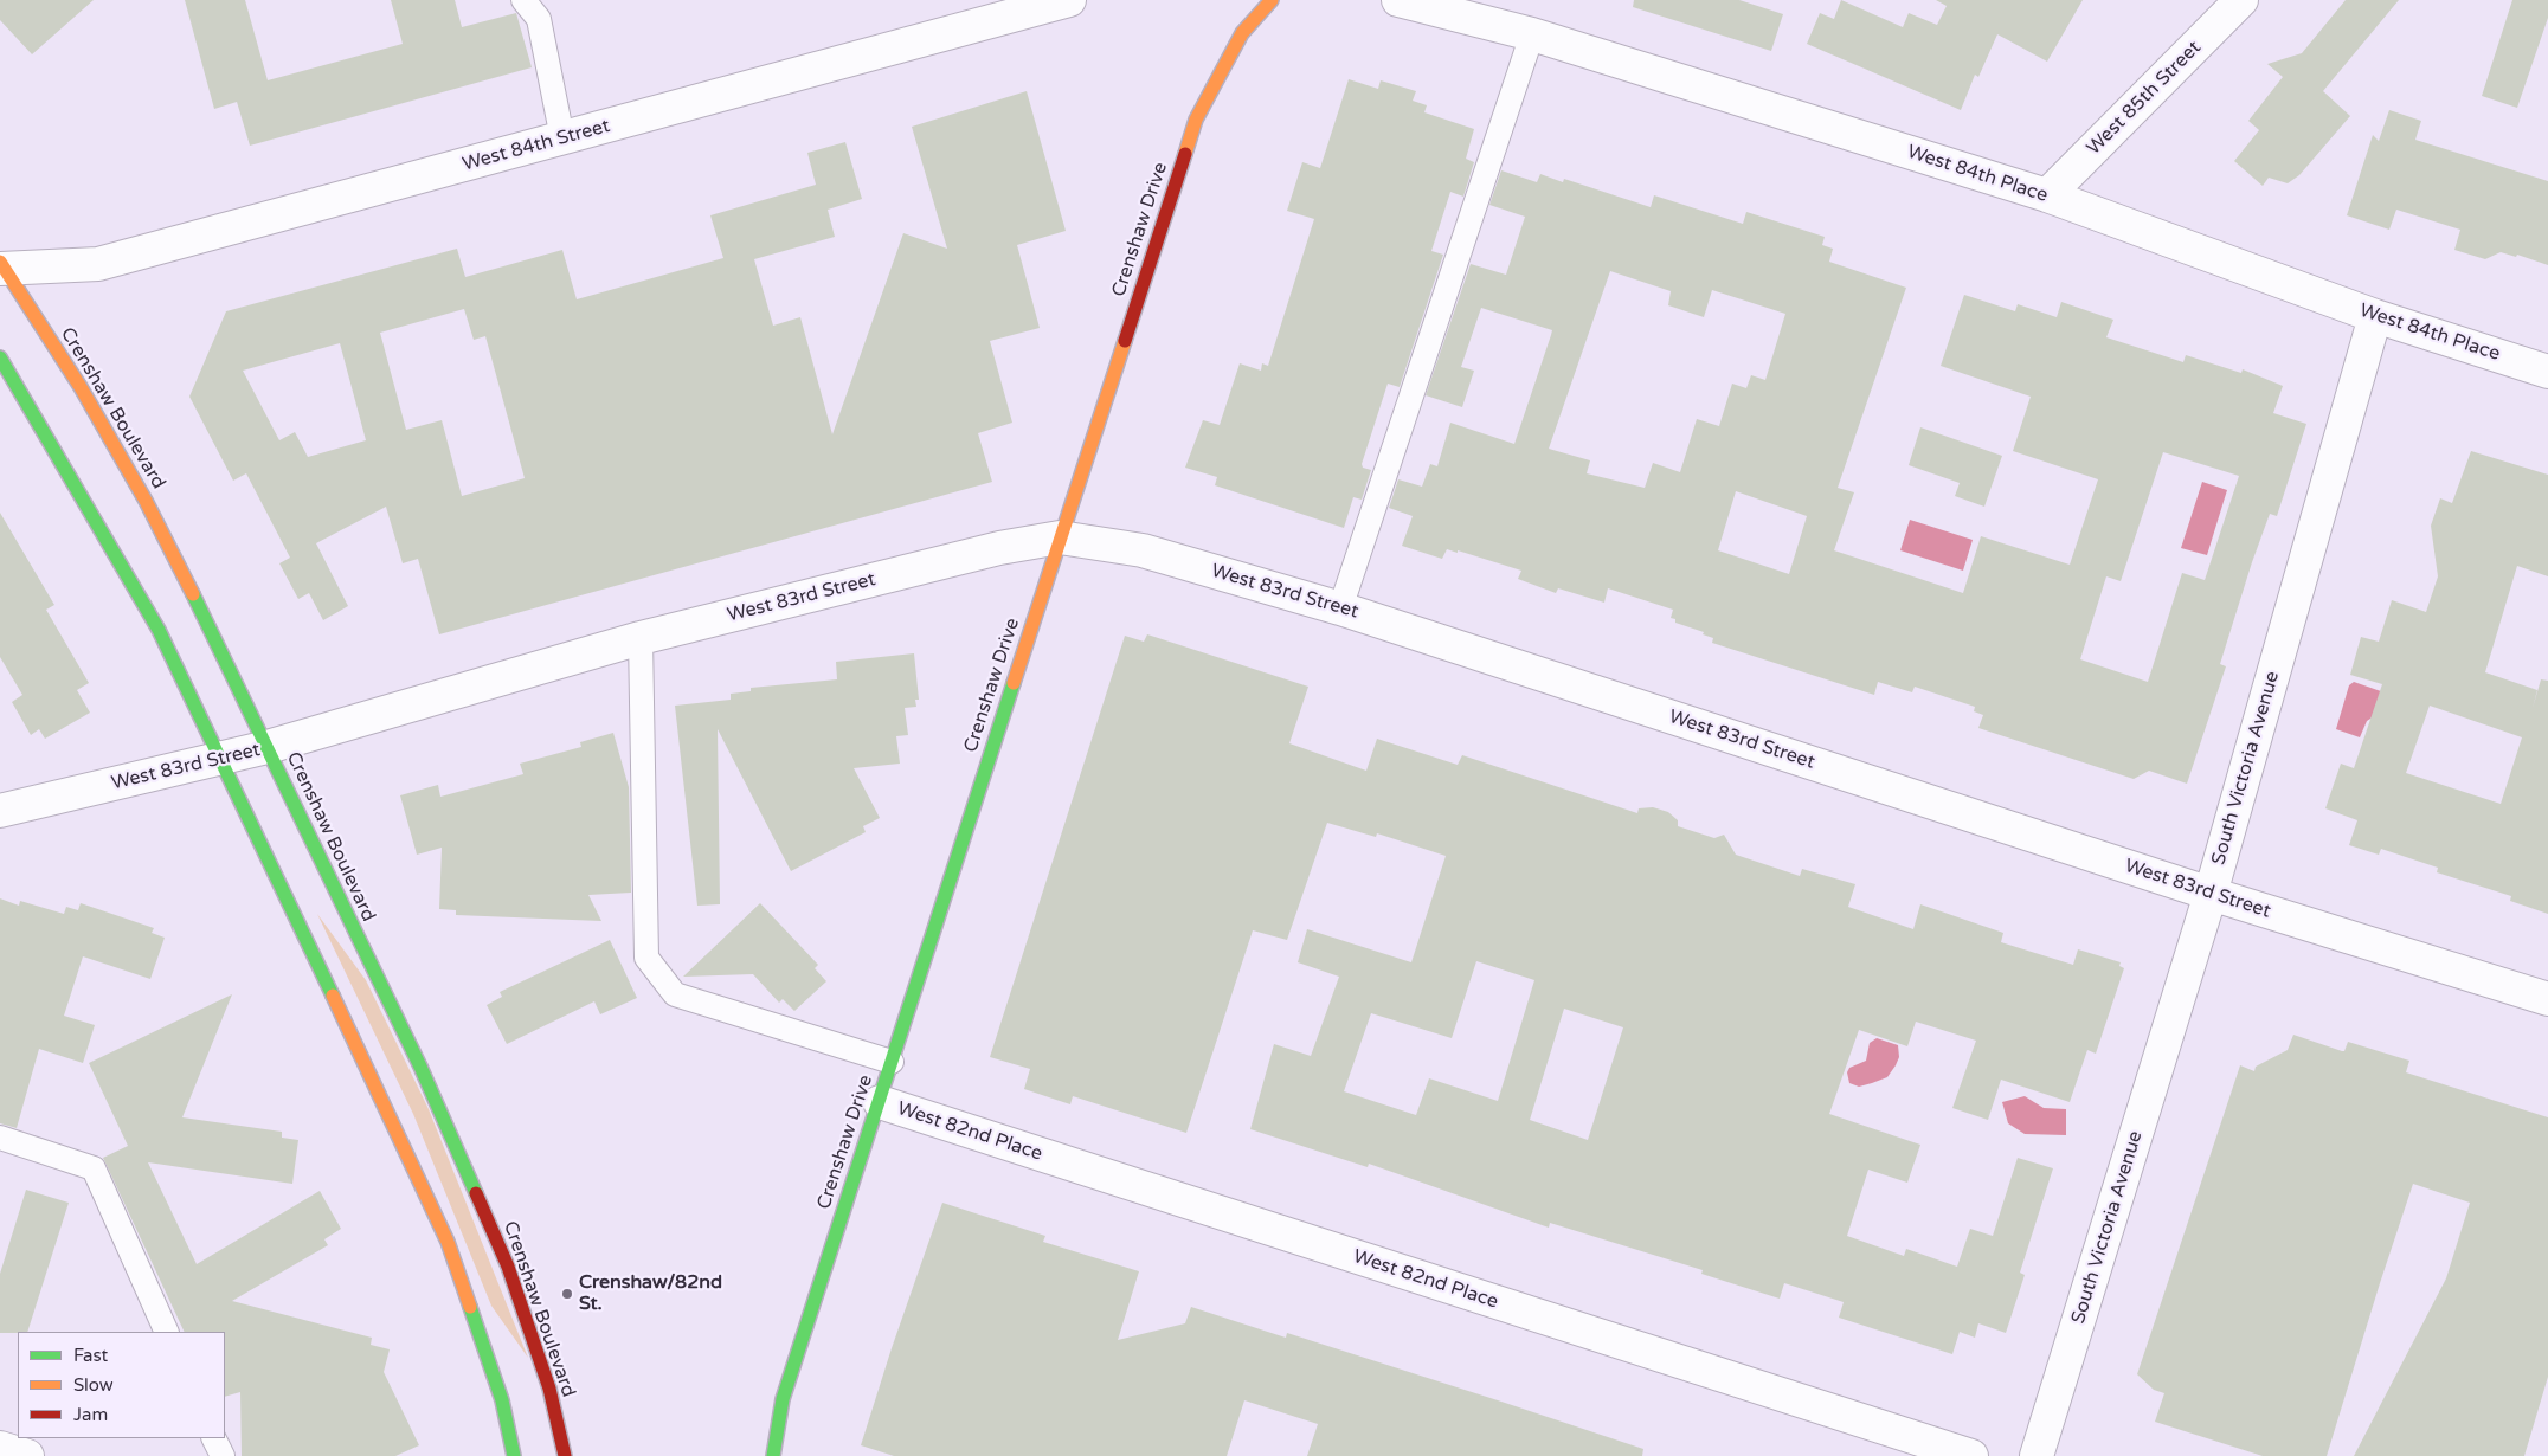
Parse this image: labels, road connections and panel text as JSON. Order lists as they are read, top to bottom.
{
  "streets": {
    "main road": ["Crenshaw Drive", "Crenshaw Boulevard"],
    "street": [
      "West 85th Street",
      "West 84th Street",
      "West 84th Place",
      "West 83rd Street",
      "South Victoria Avenue",
      "West 82nd Place"
    ]
  },
  "crossings": [
    ["West 85th Street", "West 84th Place"],
    ["West 84th Street", "Crenshaw Boulevard"],
    ["West 84th Place", "South Victoria Avenue"],
    ["Crenshaw Drive", "West 83rd Street"],
    ["Crenshaw Drive", "West 82nd Place"],
    ["Crenshaw Boulevard", "West 83rd Street"],
    ["West 83rd Street", "South Victoria Avenue"]
  ],
  "places": ["Crenshaw/82nd St."],
  "legend": ["Fast", "Slow", "Jam"]
}
